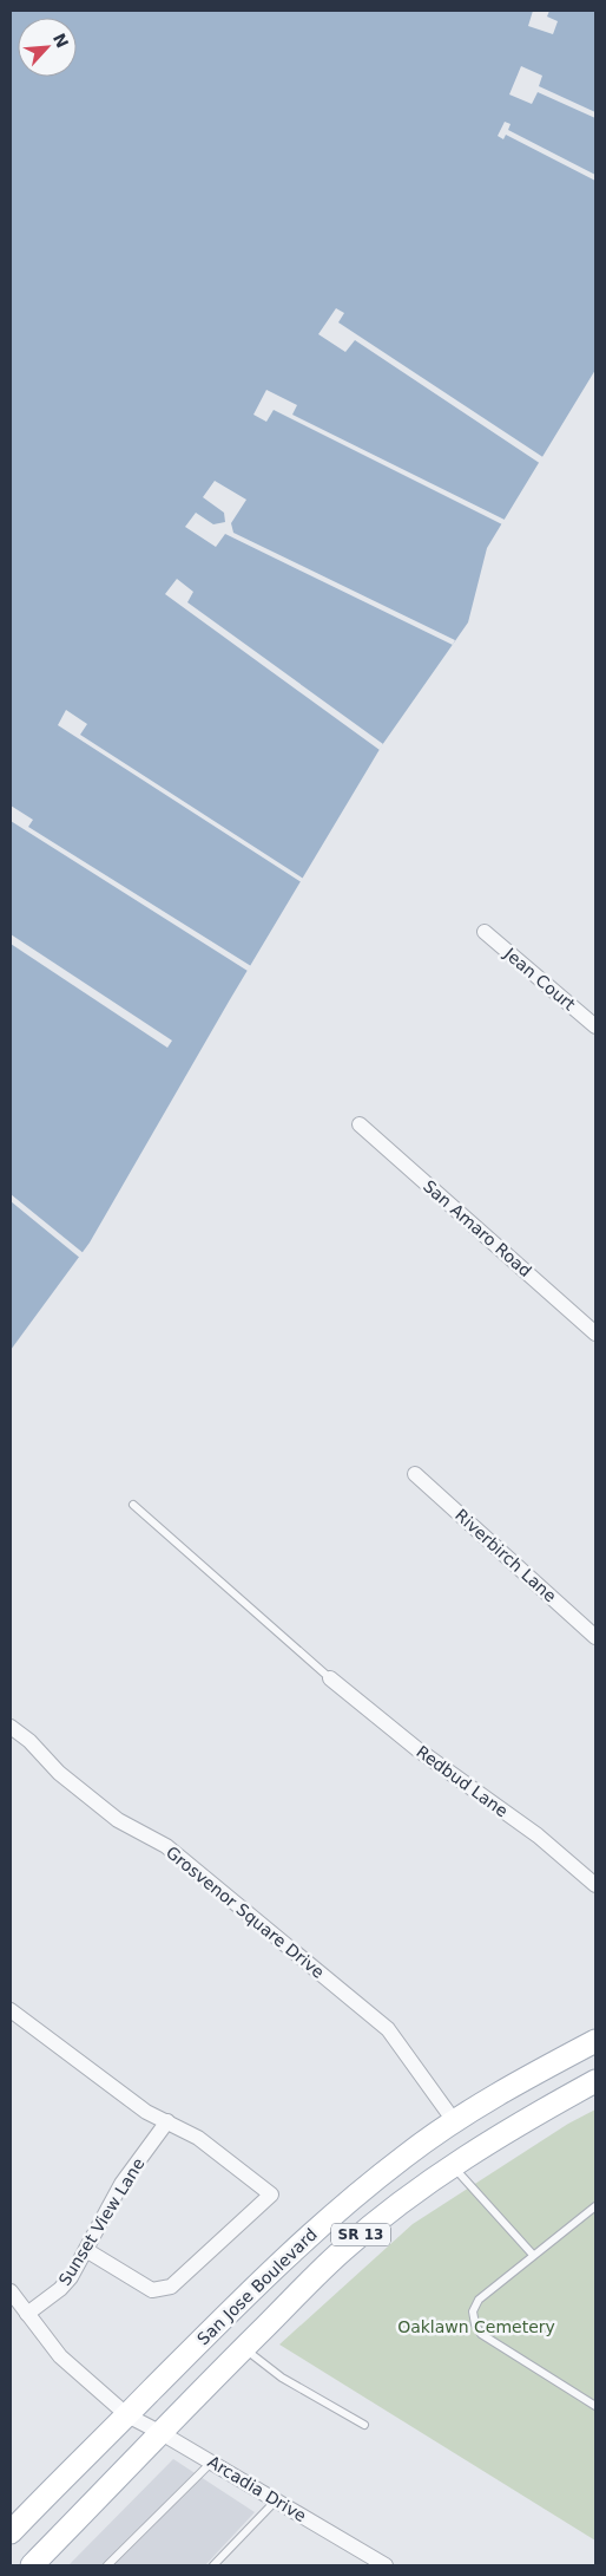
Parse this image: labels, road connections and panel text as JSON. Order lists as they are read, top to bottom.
{
  "streets": {
    "main road": ["SR 13", "San Jose Boulevard"],
    "street": [
      "Jean Court",
      "San Amaro Road",
      "Riverbirch Lane",
      "Redbud Lane",
      "Grosvenor Square Drive",
      "Sunset View Lane",
      "Arcadia Drive"
    ]
  },
  "crossings": [
    ["Grosvenor Square Drive", "San Jose Boulevard"],
    ["Sunset View Lane", "Arcadia Drive"],
    ["San Jose Boulevard", "Arcadia Drive"]
  ],
  "parks": ["Oaklawn Cemetery"],
  "north": "top right"
}
